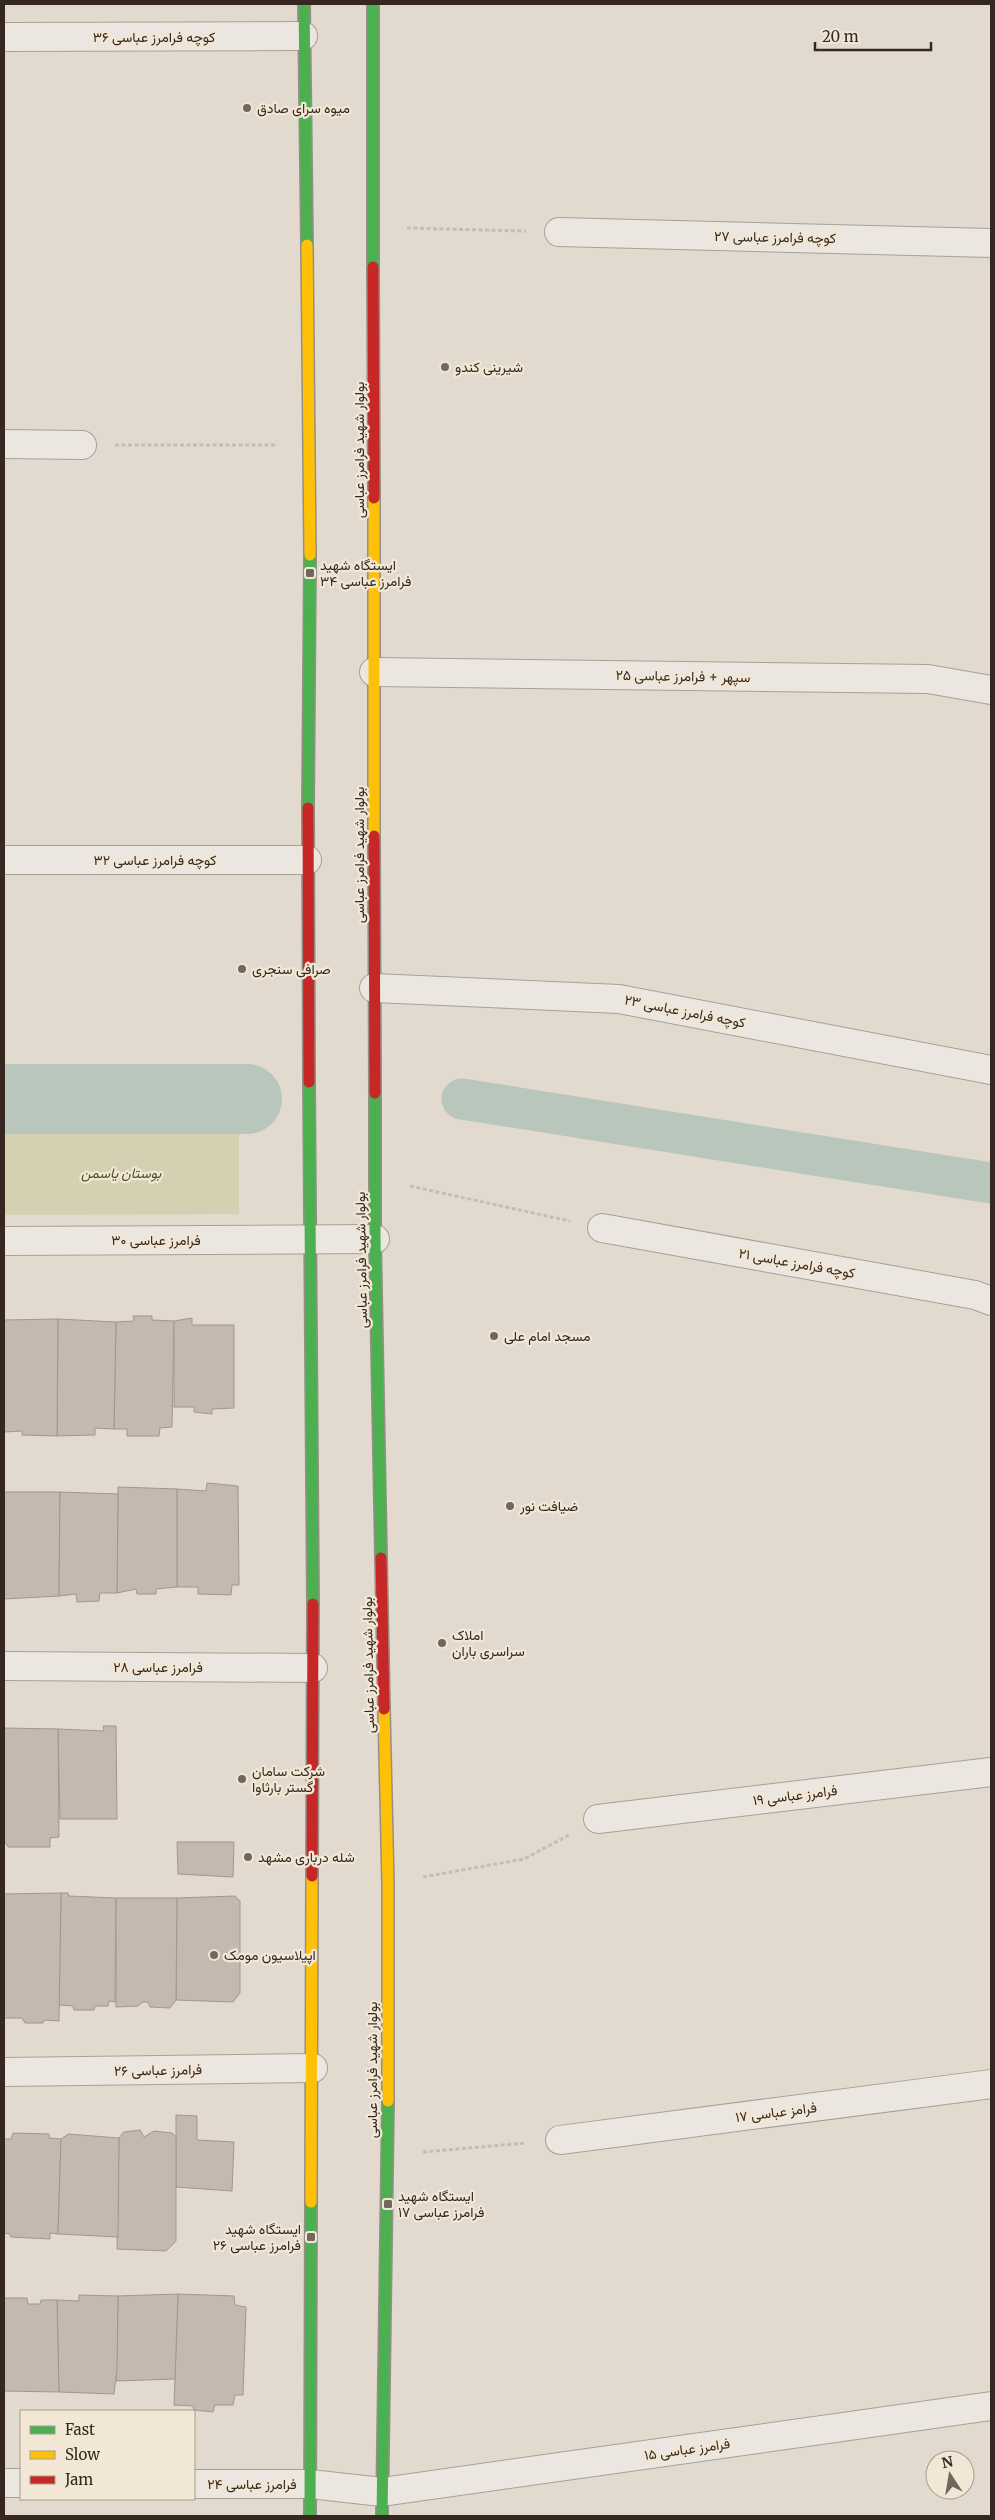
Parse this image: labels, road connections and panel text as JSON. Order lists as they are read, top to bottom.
{
  "streets": {
    "main road": ["بولوار شهید فرامرز عباسی"],
    "street": [
      "کوچه فرامرز عباسی ۳۶",
      "کوچه فرامرز عباسی ۲۷",
      "سپهر + فرامرز عباسی ۲۵",
      "کوچه فرامرز عباسی ۳۲",
      "کوچه فرامرز عباسی ۲۳",
      "فرامرز عباسی ۳۰",
      "کوچه فرامرز عباسی ۲۱",
      "فرامرز عباسی ۲۸",
      "فرامرز عباسی ۱۹",
      "فرامرز عباسی ۲۶",
      "فرامز عباسی ۱۷",
      "فرامرز عباسی ۱۵",
      "فرامرز عباسی ۲۴"
    ]
  },
  "crossings": [
    ["بولوار شهید فرامرز عباسی", "سپهر + فرامرز عباسی ۲۵"],
    ["بولوار شهید فرامرز عباسی", "کوچه فرامرز عباسی ۲۳"],
    ["بولوار شهید فرامرز عباسی", "فرامرز عباسی ۳۰"],
    ["بولوار شهید فرامرز عباسی", "فرامرز عباسی ۱۵"],
    ["فرامرز عباسی ۱۵", "فرامرز عباسی ۲۴"]
  ],
  "parks": ["بوستان یاسمن"],
  "places": {
    "other": [
      "میوه سرای صادق",
      "شیرینی کندو",
      "صرافی سنجری",
      "مسجد امام علی",
      "ضیافت نور",
      "املاک سراسری باران",
      "شرکت سامان گستر بارثاوا",
      "شله درباری مشهد",
      "اپیلاسیون مومک"
    ],
    "transit": ["ایستگاه شهید فرامرز عباسی ۳۴", "ایستگاه شهید فرامرز عباسی ۱۷", "ایستگاه شهید فرامرز عباسی ۲۶"]
  },
  "legend": ["Fast", "Slow", "Jam"],
  "scale_bar": "20 m",
  "north": "top"
}
